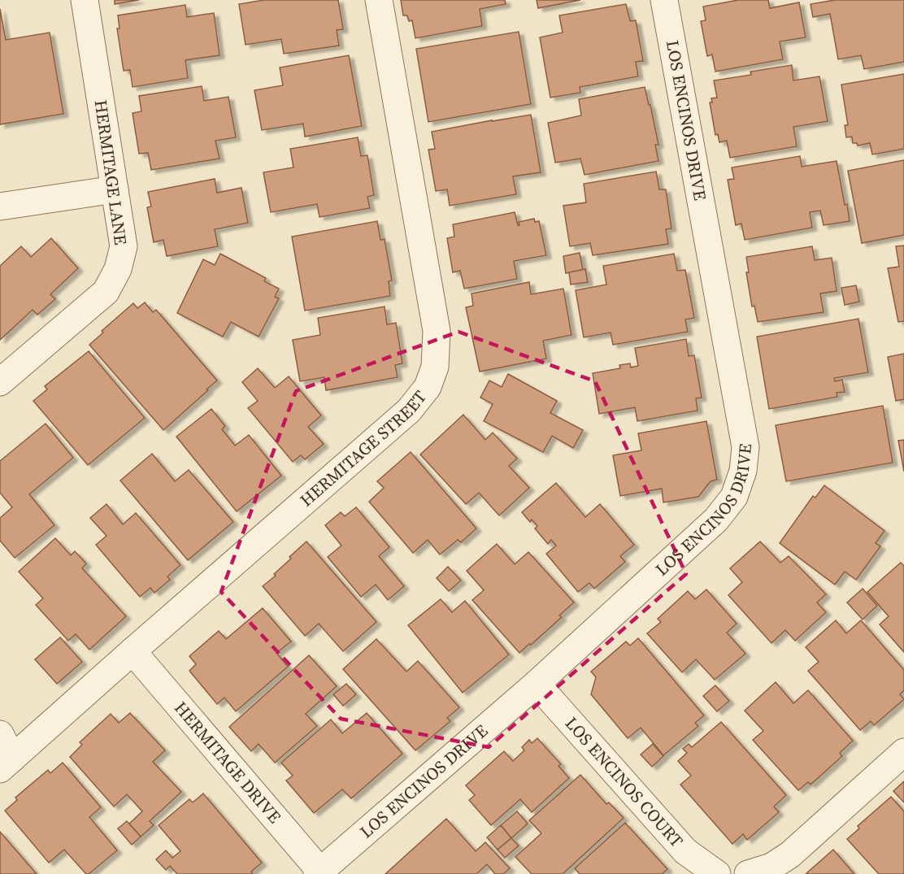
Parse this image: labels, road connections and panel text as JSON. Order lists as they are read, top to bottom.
{
  "streets": {
    "lane": [
      "LOS ENCINOS DRIVE",
      "HERMITAGE LANE",
      "HERMITAGE STREET",
      "HERMITAGE DRIVE",
      "LOS ENCINOS COURT"
    ]
  },
  "crossings": [
    ["LOS ENCINOS DRIVE", "HERMITAGE DRIVE"],
    ["LOS ENCINOS DRIVE", "LOS ENCINOS COURT"],
    ["HERMITAGE STREET", "HERMITAGE DRIVE"]
  ]
}
